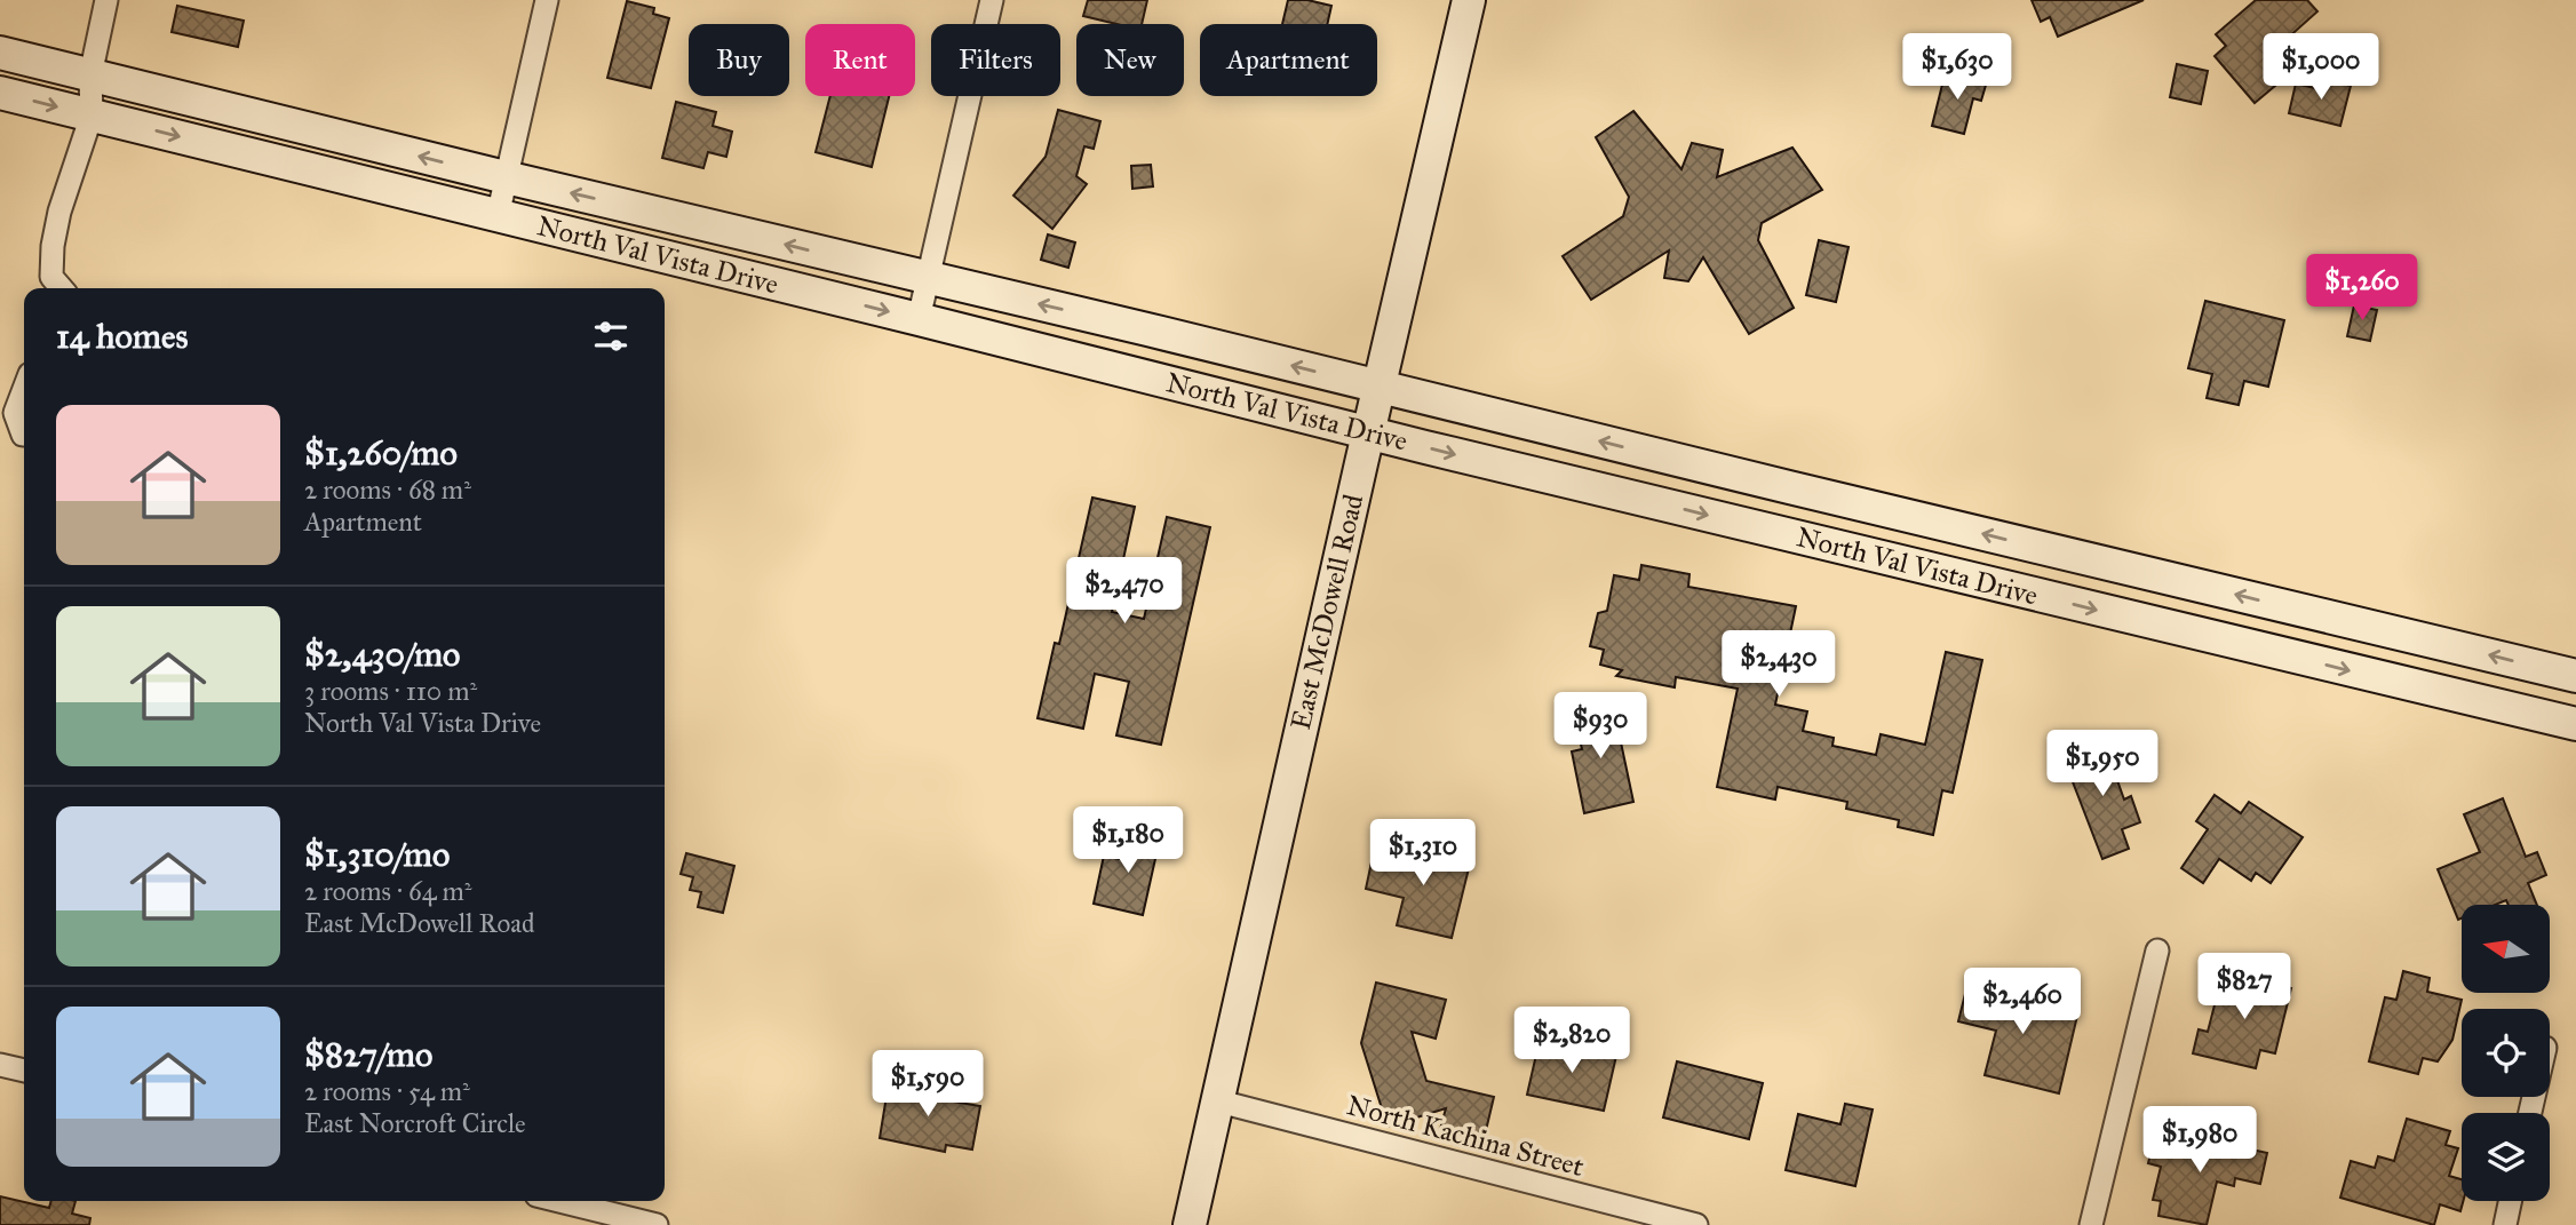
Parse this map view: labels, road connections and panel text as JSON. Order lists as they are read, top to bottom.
{
  "streets": {
    "main road": ["North Val Vista Drive", "East McDowell Road"],
    "street": ["North Kachina Street"]
  },
  "crossings": [
    ["North Val Vista Drive", "East McDowell Road"],
    ["East McDowell Road", "North Kachina Street"]
  ],
  "north": "left",
  "page": {
    "chip": [
      "Buy",
      "Rent",
      "Filters",
      "New",
      "Apartment"
    ],
    "price": [
      "$1,630",
      "$1,000",
      "$1,260",
      "$2,470",
      "$2,430",
      "$930",
      "$1,950",
      "$1,180",
      "$1,310",
      "$827",
      "$2,460",
      "$2,820",
      "$1,590",
      "$1,980"
    ],
    "heading": "14 homes",
    "list": [
      {
        "name": "$1,260/mo",
        "note": "2 rooms · 68 m² · Apartment"
      },
      {
        "name": "$2,430/mo",
        "note": "3 rooms · 110 m² · North Val Vista Drive"
      },
      {
        "name": "$1,310/mo",
        "note": "2 rooms · 64 m² · East McDowell Road"
      },
      {
        "name": "$827/mo",
        "note": "2 rooms · 54 m² · East Norcroft Circle"
      }
    ]
  }
}
